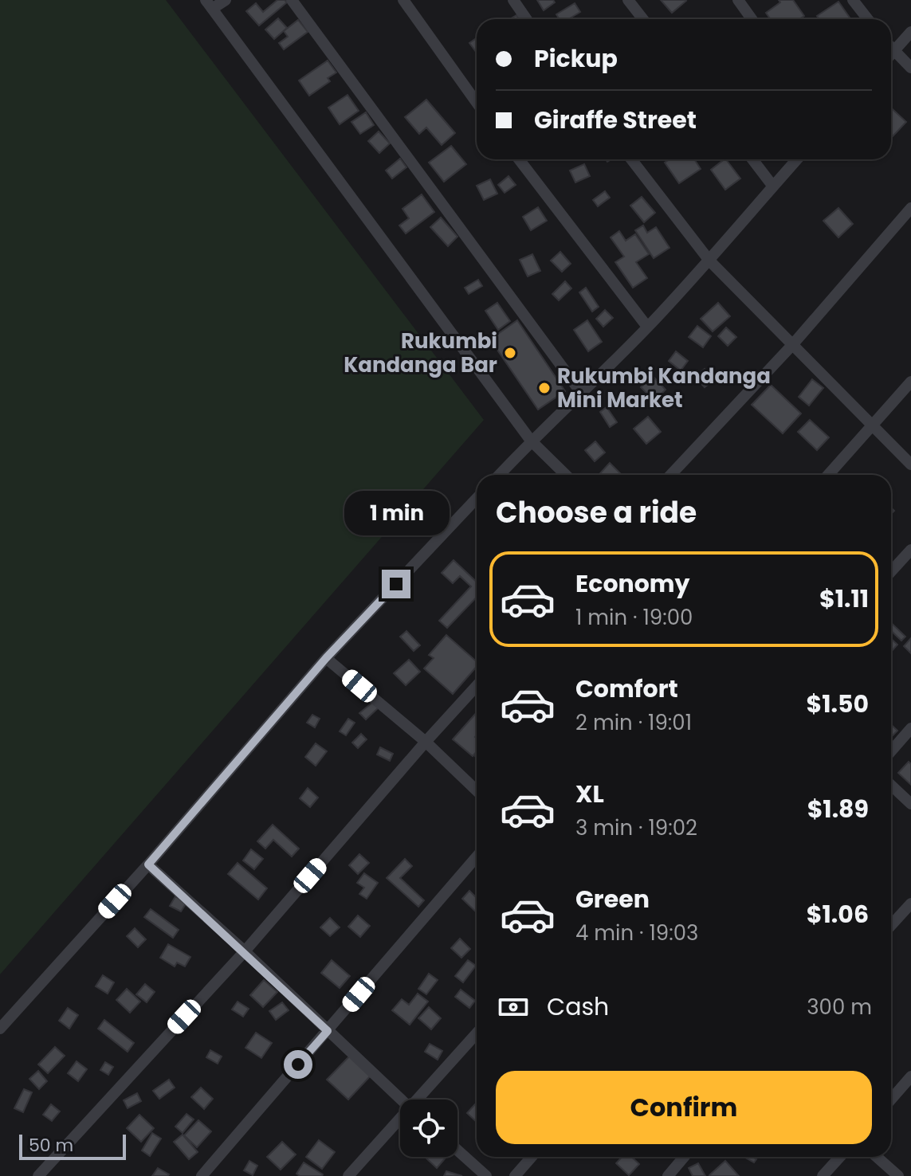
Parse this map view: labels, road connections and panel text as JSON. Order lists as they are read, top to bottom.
{
  "places": ["Rukumbi Kandanga Bar", "Rukumbi Kandanga Mini Market"],
  "scale_bar": "50 m",
  "page": {
    "banner": ["Pickup", "Giraffe Street"],
    "heading": "Choose a ride",
    "bubble": "1 min",
    "list": [
      {
        "name": "Economy",
        "note": "1 min · 19:00",
        "value": "$1.11"
      },
      {
        "name": "Comfort",
        "note": "2 min · 19:01",
        "value": "$1.50"
      },
      {
        "name": "XL",
        "note": "3 min · 19:02",
        "value": "$1.89"
      },
      {
        "name": "Green",
        "note": "4 min · 19:03",
        "value": "$1.06"
      }
    ],
    "pay": ["Cash", "300 m"],
    "buttons": "Confirm",
    "scale": "50 m"
  }
}
